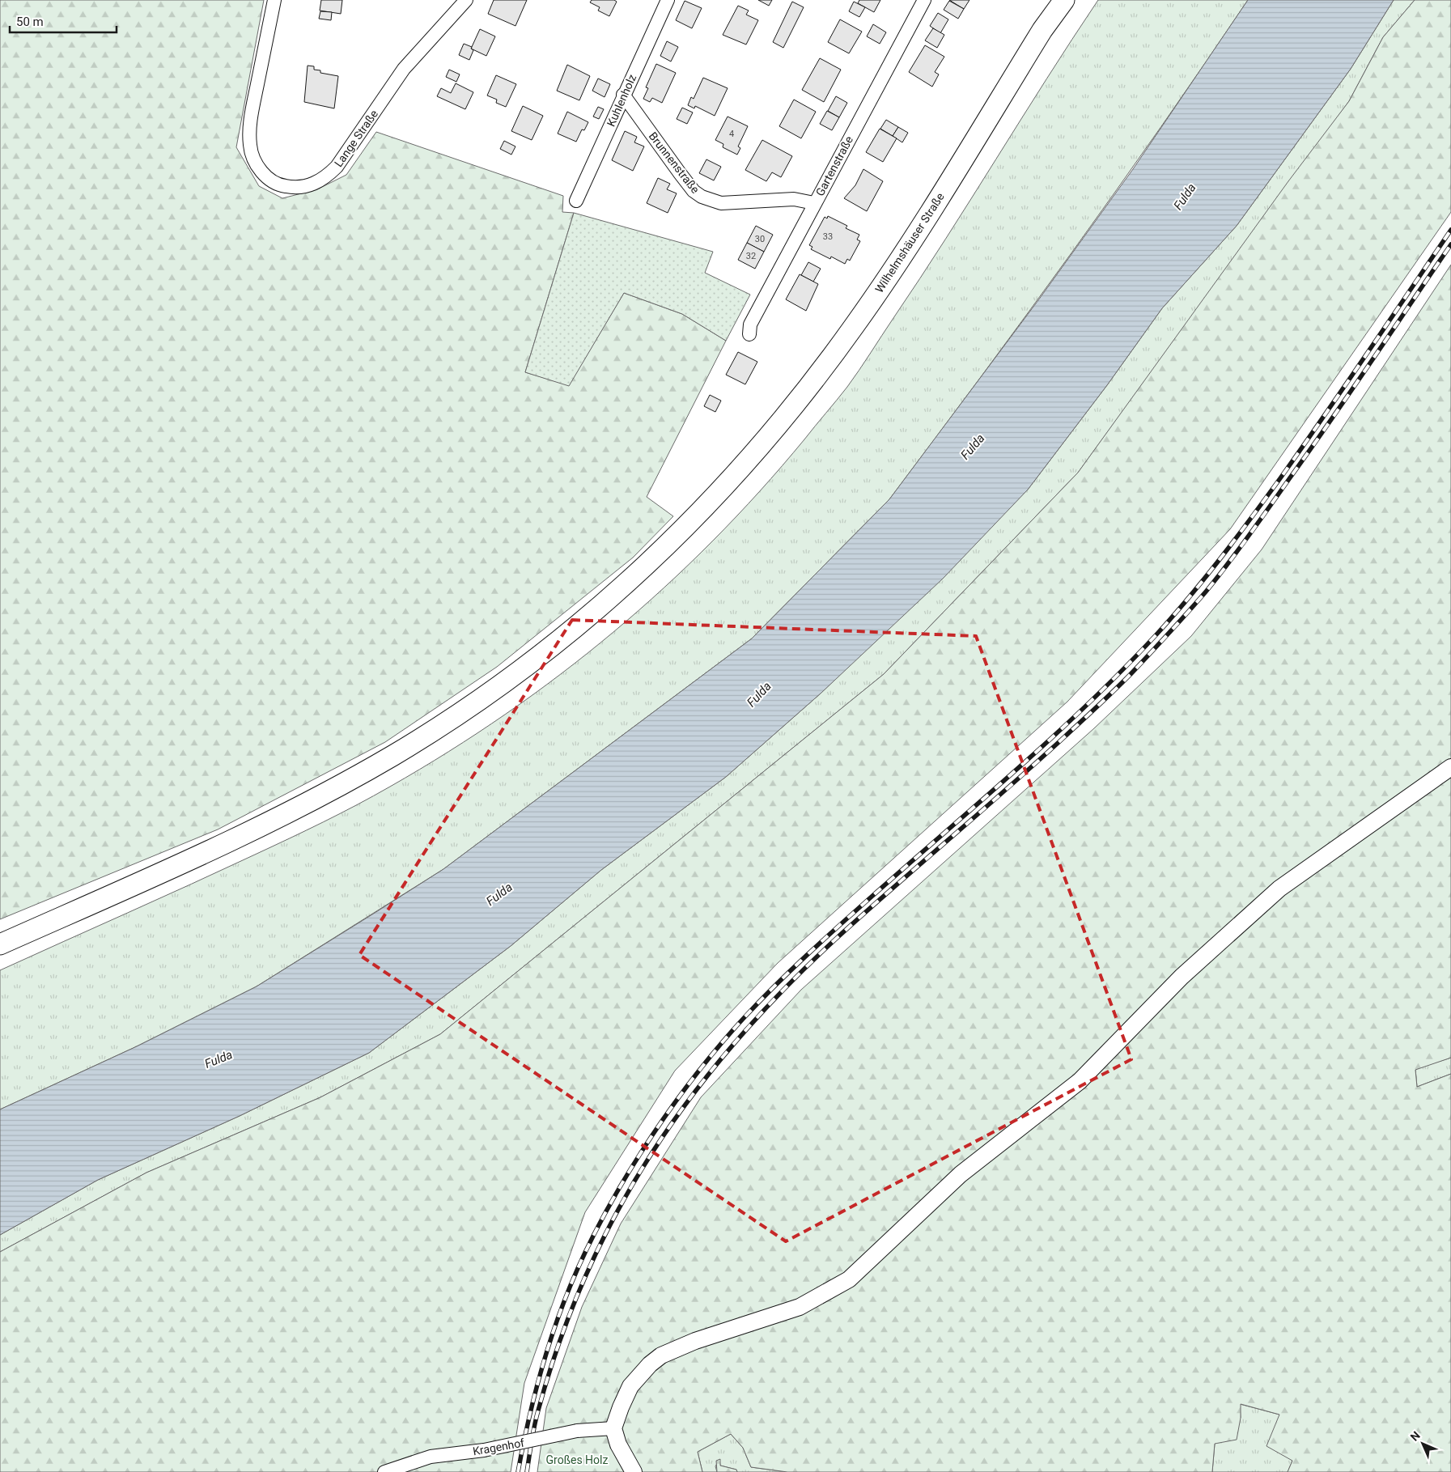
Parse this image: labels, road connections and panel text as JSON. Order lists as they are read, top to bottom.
{
  "streets": {
    "main road": ["Wilhelmshäuser Straße"],
    "street": [
      "Kuhlenholz",
      "Lange Straße",
      "Brunnenstraße",
      "Gartenstraße",
      "Kragenhof"
    ]
  },
  "crossings": [
    ["Kuhlenholz", "Brunnenstraße"],
    ["Brunnenstraße", "Gartenstraße"]
  ],
  "water": ["Fulda"],
  "parks": ["Großes Holz"],
  "house_numbers": [
    "4",
    "33",
    "30",
    "32"
  ],
  "scale_bar": "50 m",
  "north": "top left"
}
